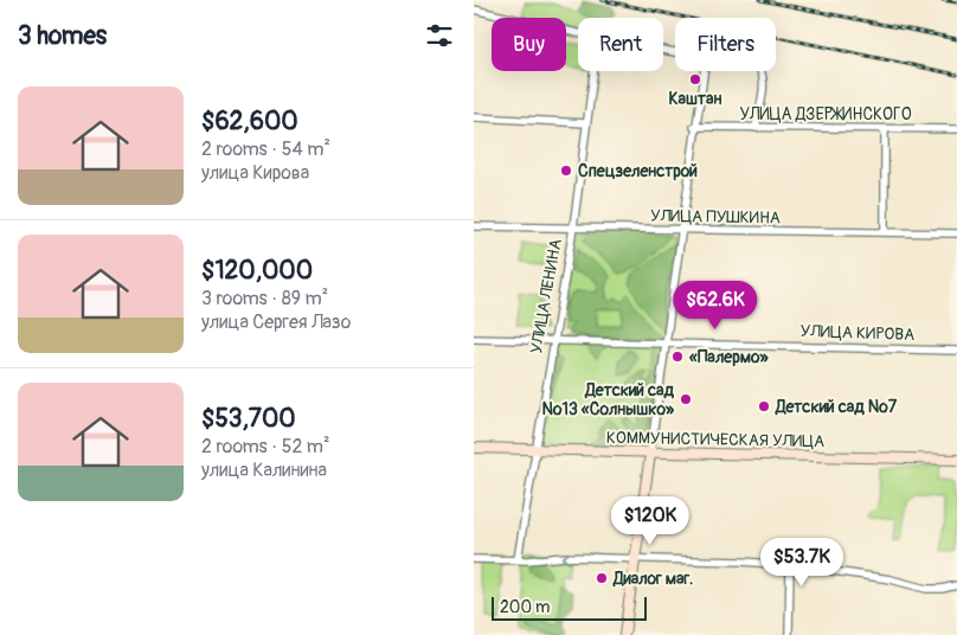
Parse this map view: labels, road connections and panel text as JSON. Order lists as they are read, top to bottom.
{
  "streets": {
    "main road": ["КОММУНИСТИЧЕСКАЯ УЛИЦА"],
    "street": [
      "УЛИЦА ДЗЕРЖИНСКОГО",
      "УЛИЦА ПУШКИНА",
      "УЛИЦА ЛЕНИНА",
      "УЛИЦА КИРОВА"
    ]
  },
  "crossings": [
    ["УЛИЦА ПУШКИНА", "УЛИЦА ЛЕНИНА"],
    ["УЛИЦА ЛЕНИНА", "УЛИЦА КИРОВА"],
    ["УЛИЦА ЛЕНИНА", "КОММУНИСТИЧЕСКАЯ УЛИЦА"]
  ],
  "places": [
    "Каштан",
    "Спецзеленстрой",
    "«Палермо»",
    "Детский сад №13 «Солнышко»",
    "Детский сад №7",
    "Диалог маг."
  ],
  "scale_bar": "200 m",
  "page": {
    "heading": "3 homes",
    "chip": ["Buy", "Rent", "Filters"],
    "list": [
      {
        "name": "$62,600",
        "note": "2 rooms · 54 m² · улица Кирова"
      },
      {
        "name": "$120,000",
        "note": "3 rooms · 89 m² · улица Сергея Лазо"
      },
      {
        "name": "$53,700",
        "note": "2 rooms · 52 m² · улица Калинина"
      }
    ],
    "price": ["$62.6K", "$120K", "$53.7K"],
    "scale": "200 m"
  }
}
